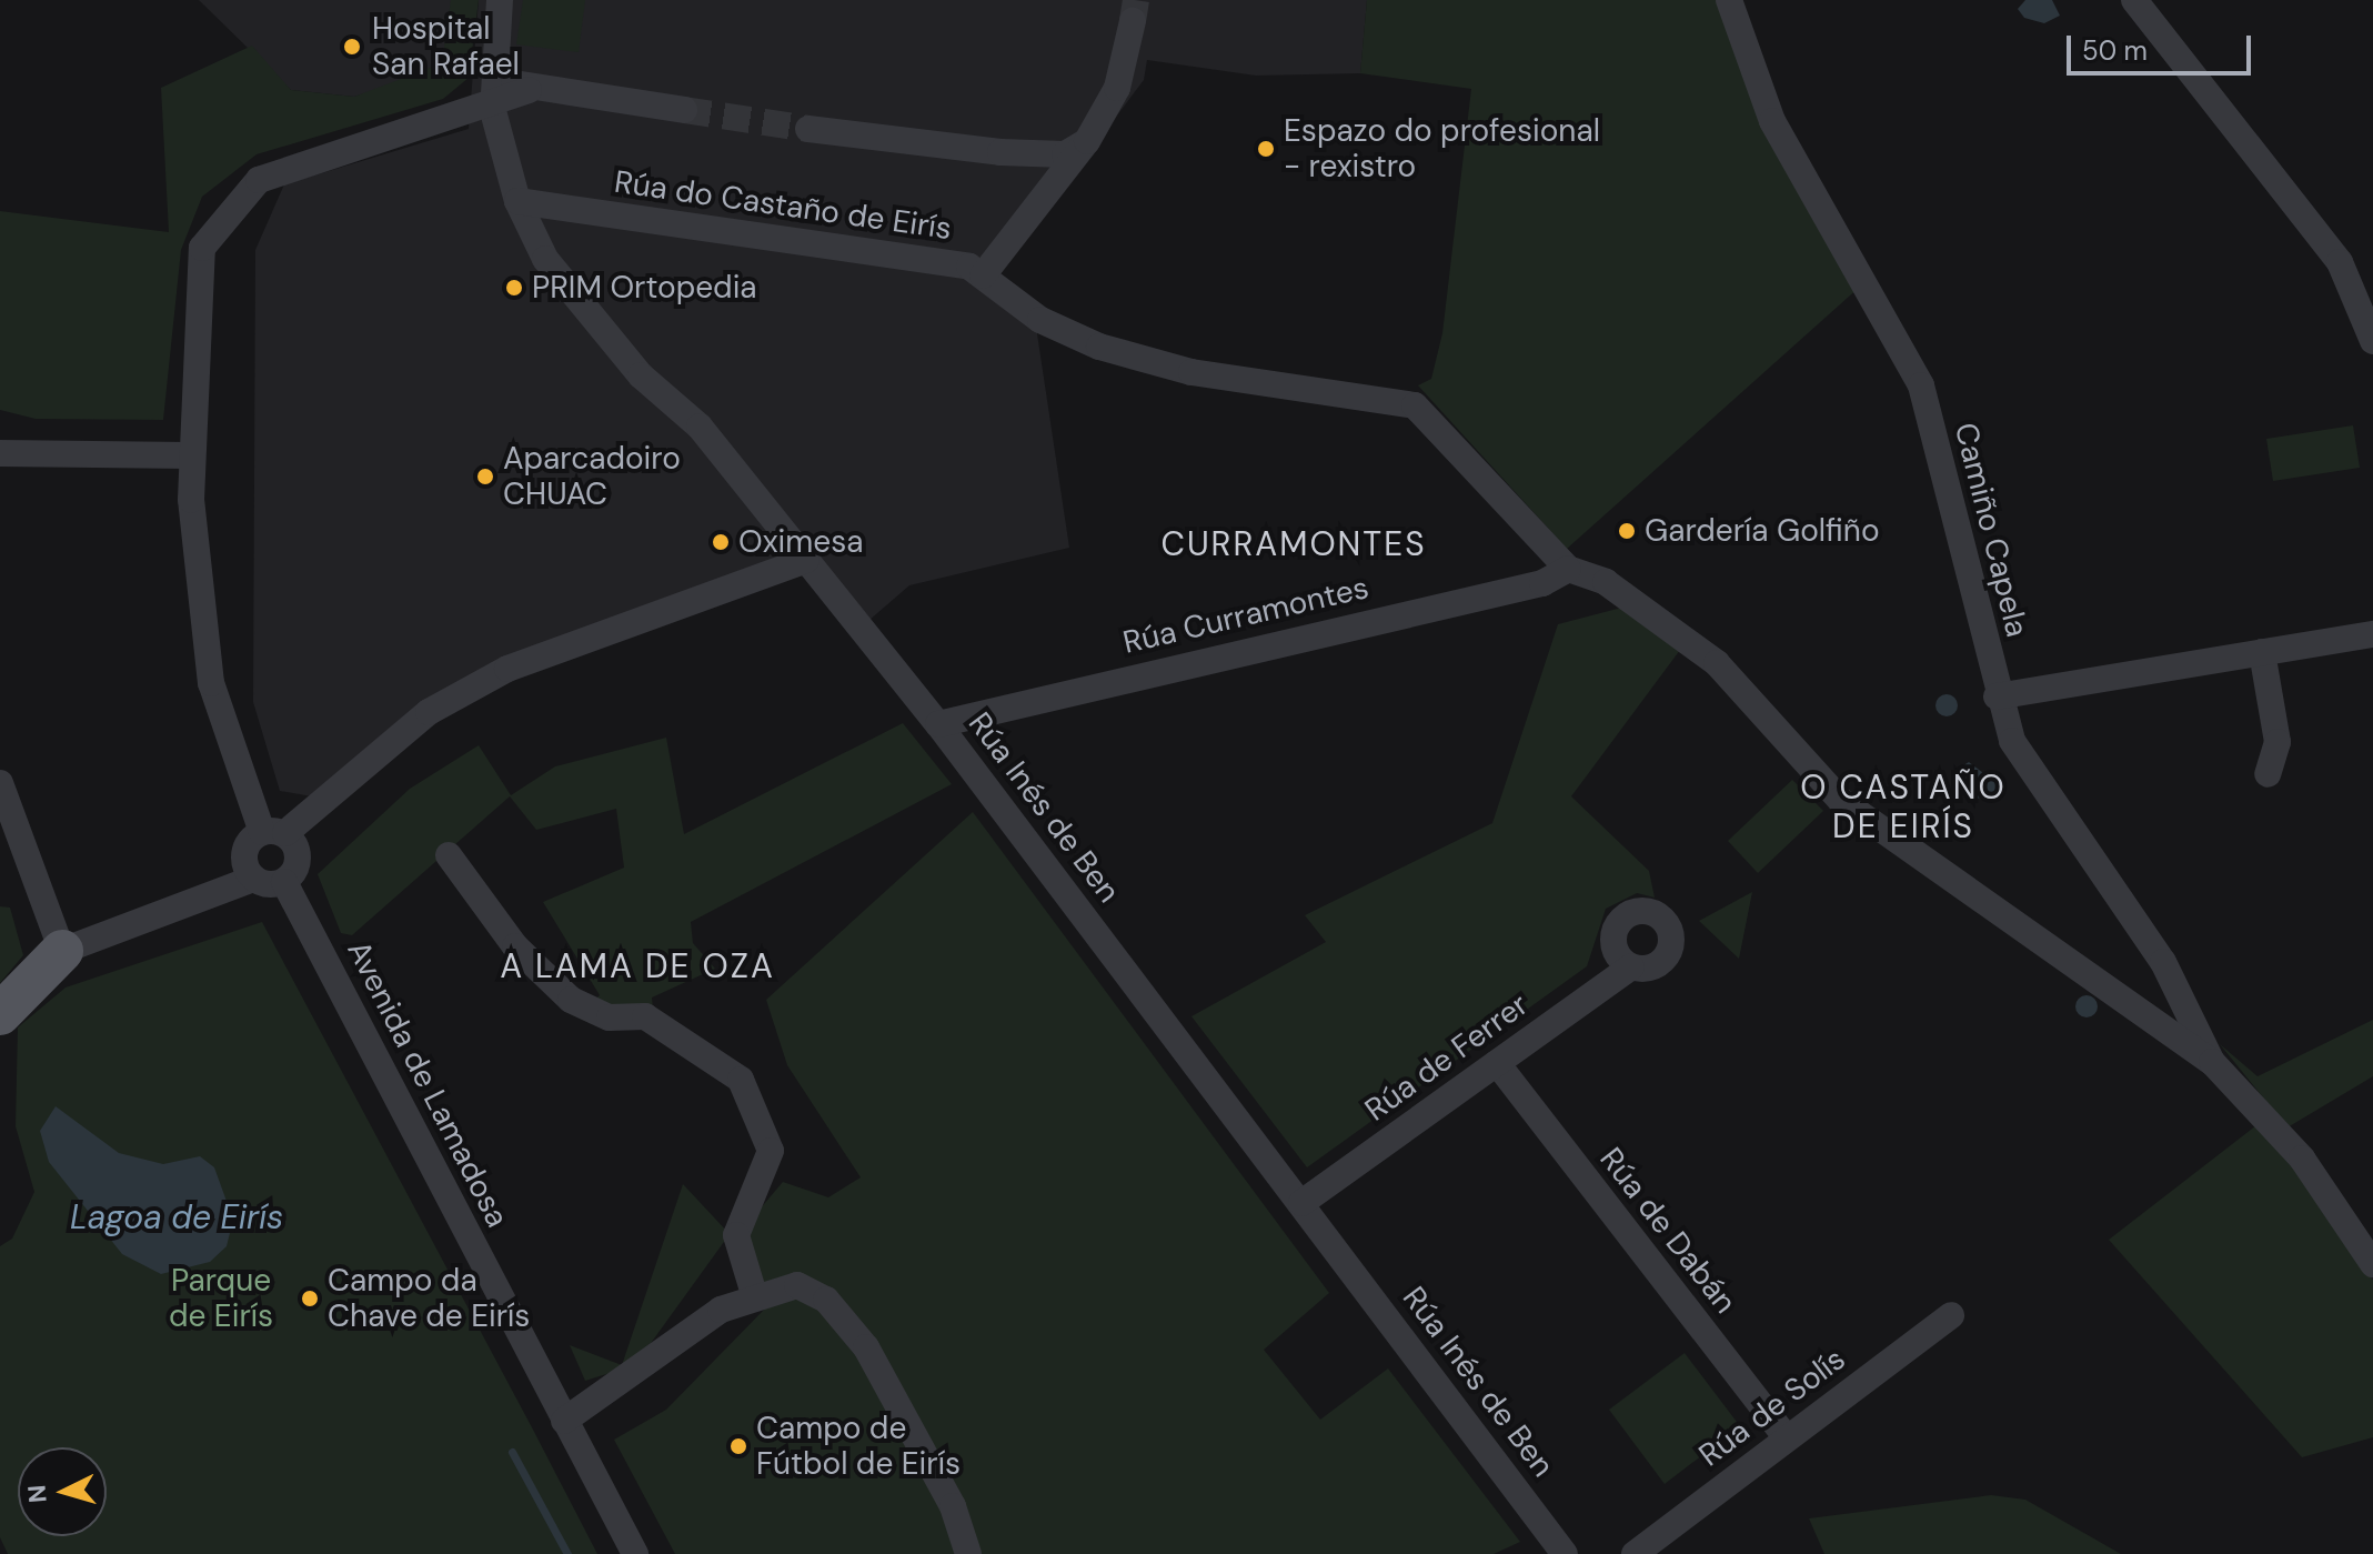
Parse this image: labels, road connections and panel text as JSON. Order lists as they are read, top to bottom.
{
  "streets": {
    "street": [
      "Rúa do Castaño de Eirís",
      "Camiño Capela",
      "Rúa Curramontes",
      "Rúa Inés de Ben",
      "Rúa de Ferrer",
      "Avenida de Lamadosa",
      "Rúa de Dabán",
      "Rúa de Solís"
    ]
  },
  "crossings": [
    ["Rúa do Castaño de Eirís", "Camiño Capela"],
    ["Rúa do Castaño de Eirís", "Rúa Curramontes"],
    ["Rúa do Castaño de Eirís", "Rúa Inés de Ben"],
    ["Rúa Curramontes", "Rúa Inés de Ben"],
    ["Rúa Inés de Ben", "Rúa de Ferrer"],
    ["Rúa de Ferrer", "Rúa de Dabán"],
    ["Rúa de Dabán", "Rúa de Solís"]
  ],
  "districts": ["CURRAMONTES", "O CASTAÑO DE EIRÍS", "A LAMA DE OZA"],
  "water": ["Lagoa de Eirís"],
  "parks": ["Parque de Eirís"],
  "places": [
    "Hospital San Rafael",
    "Espazo do profesional - rexistro",
    "PRIM Ortopedia",
    "Aparcadoiro CHUAC",
    "Gardería Golfiño",
    "Oximesa",
    "Campo da Chave de Eirís",
    "Campo de Fútbol de Eirís"
  ],
  "scale_bar": "50 m",
  "north": "left"
}
